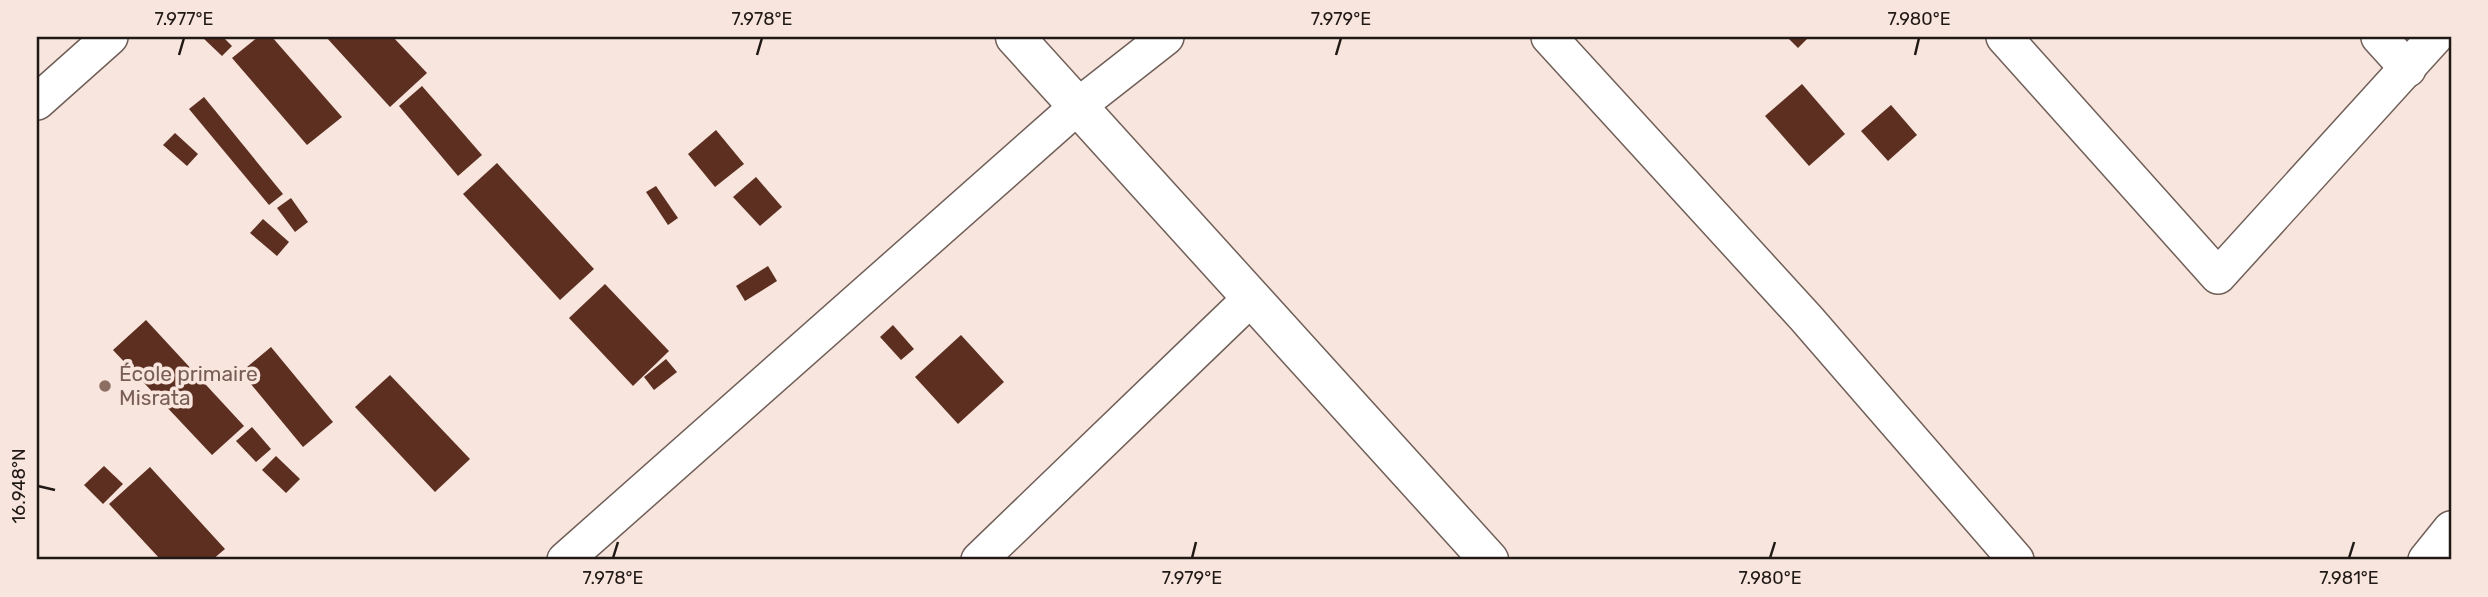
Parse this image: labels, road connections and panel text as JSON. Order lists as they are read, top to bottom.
{
  "places": ["École primaire Misrata"],
  "coordinates": [
    "7.977°E",
    "7.978°E",
    "7.979°E",
    "7.980°E",
    "16.948°N",
    "7.981°E"
  ]
}
